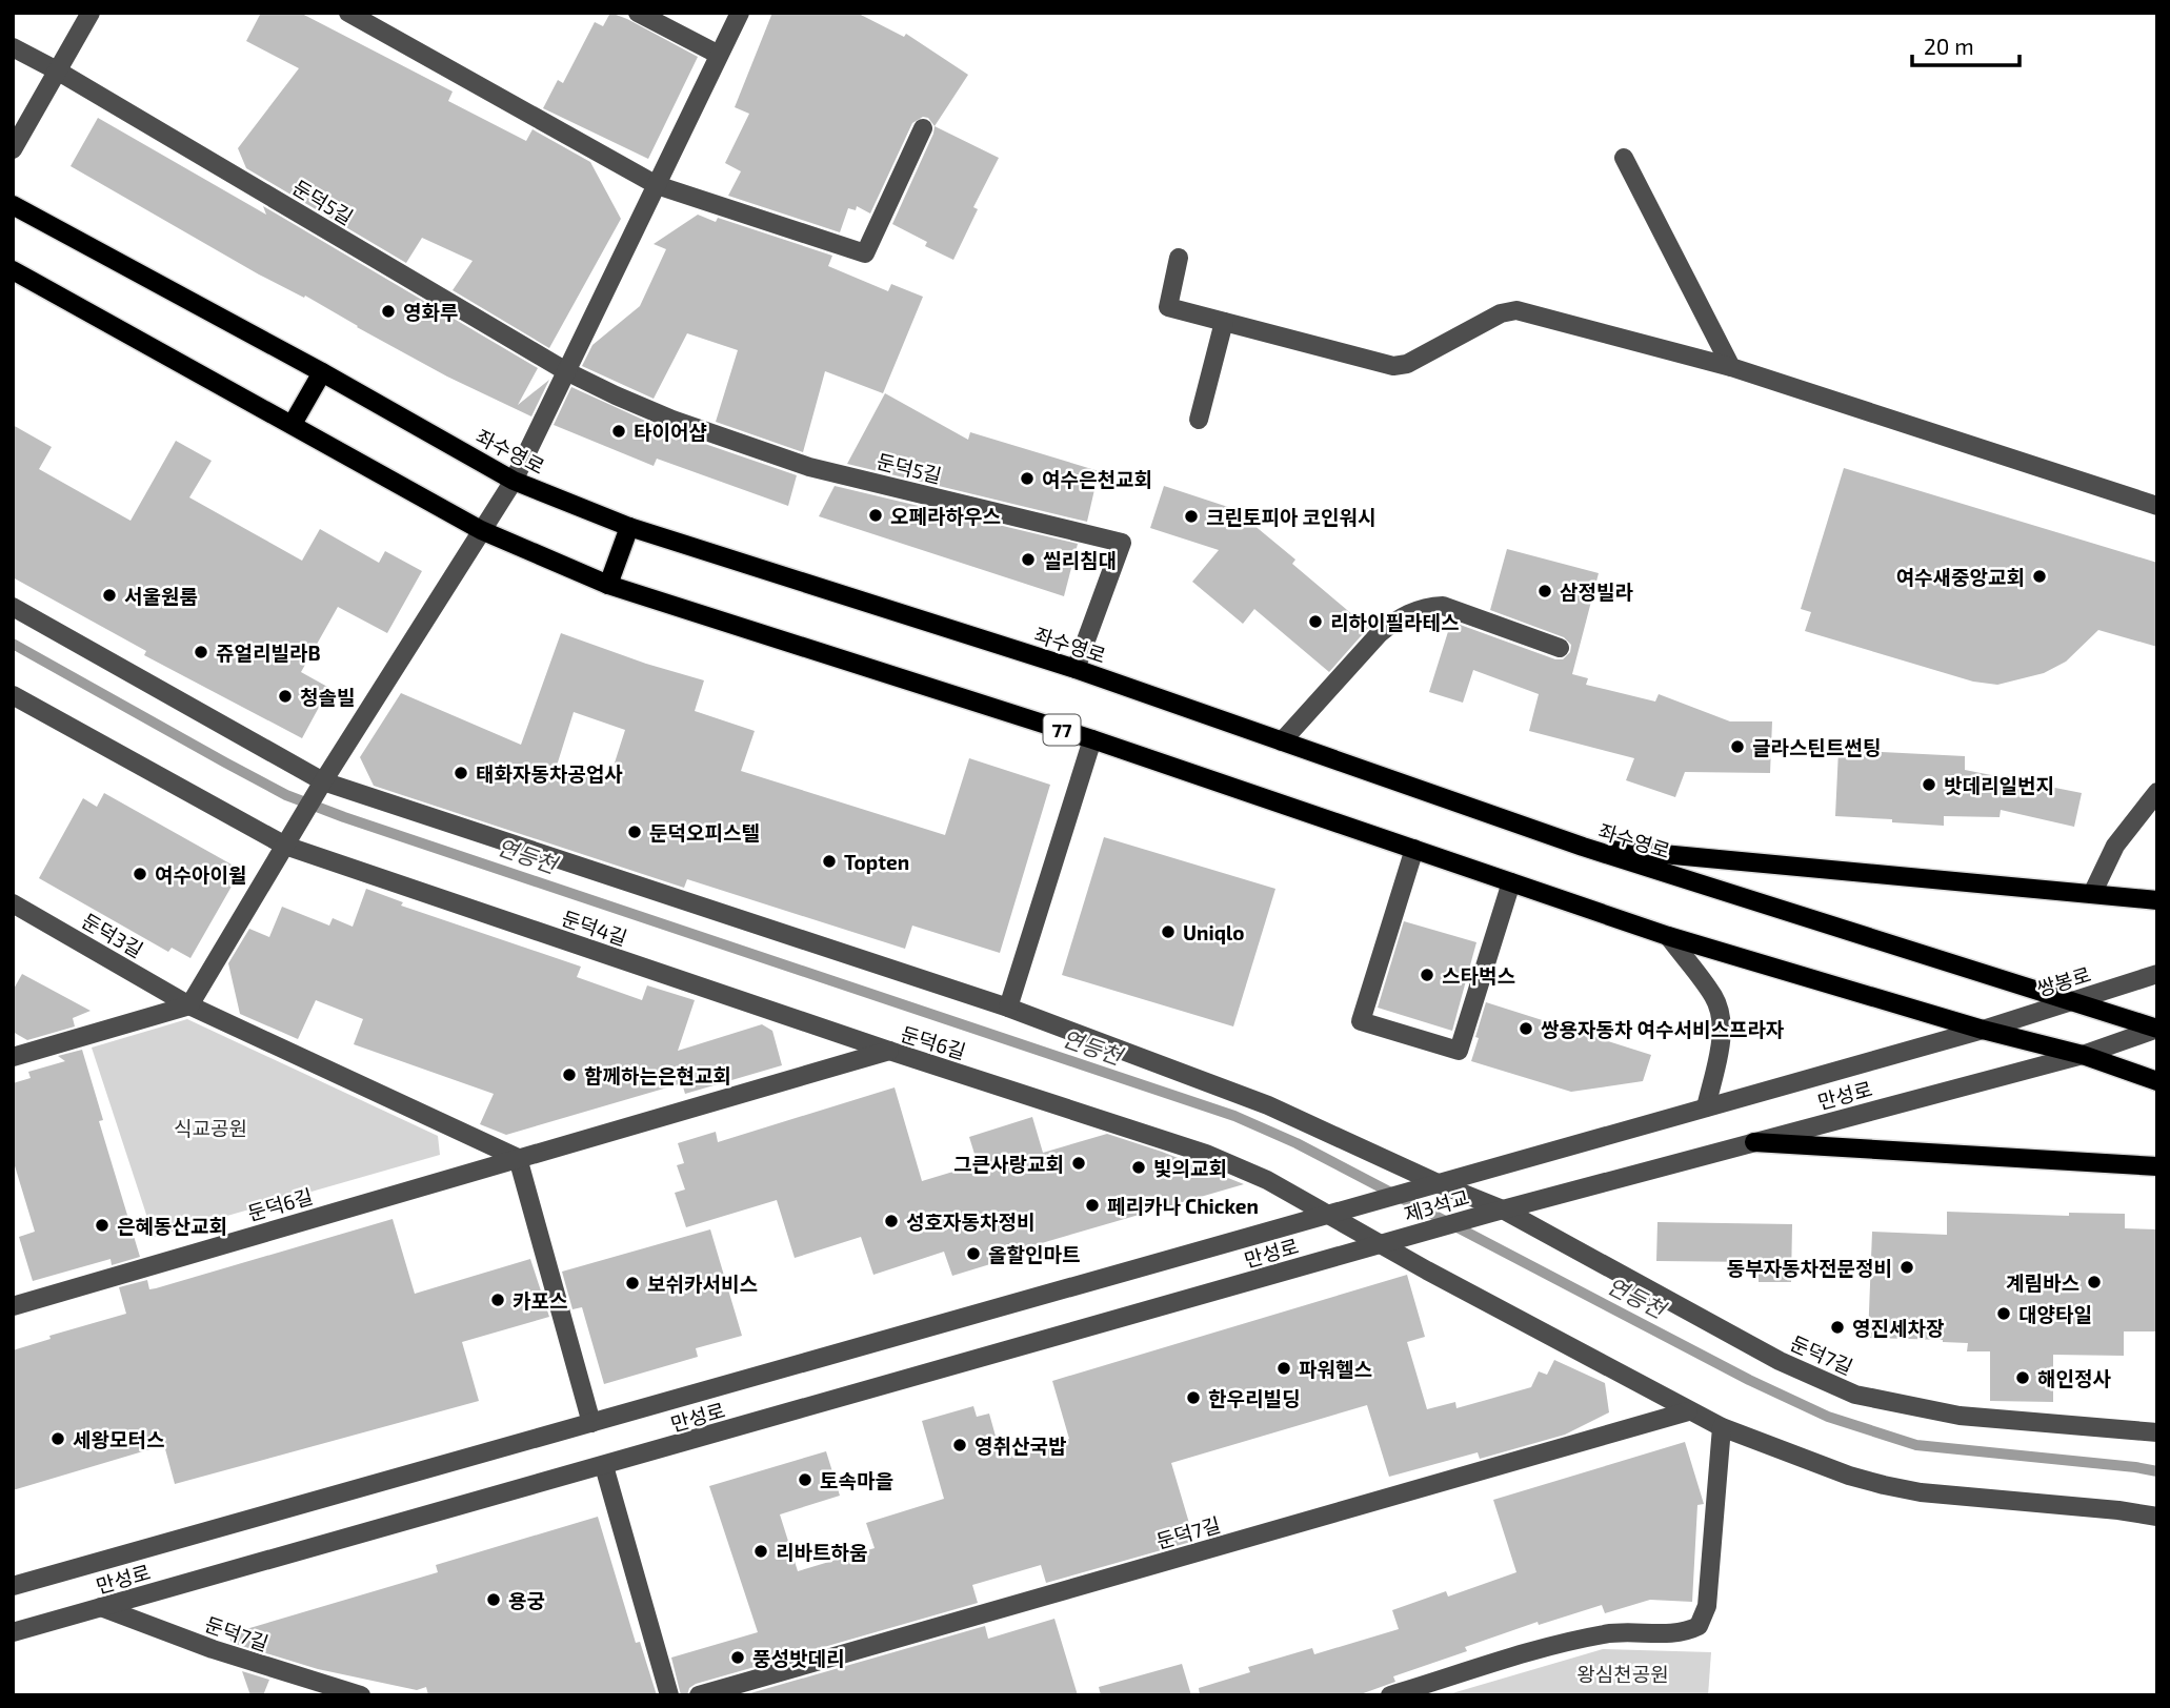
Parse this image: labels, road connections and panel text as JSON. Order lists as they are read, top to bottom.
{
  "streets": {
    "main road": ["좌수영로", "77"],
    "street": [
      "둔덕5길",
      "둔덕4길",
      "둔덕3길",
      "쌍봉로",
      "둔덕6길",
      "만성로",
      "제3석교",
      "둔덕7길"
    ]
  },
  "crossings": [
    ["둔덕5길", "좌수영로"],
    ["좌수영로", "쌍봉로"],
    ["77", "쌍봉로"],
    ["77", "만성로"],
    ["둔덕4길", "둔덕6길"],
    ["쌍봉로", "만성로"],
    ["둔덕6길", "만성로"],
    ["둔덕6길", "제3석교"],
    ["만성로", "제3석교"],
    ["만성로", "둔덕7길"],
    ["제3석교", "둔덕7길"]
  ],
  "water": ["연등천"],
  "parks": ["식교공원", "왕심천공원"],
  "places": [
    "영화루",
    "타이어샵",
    "여수은천교회",
    "오페라하우스",
    "크린토피아 코인워시",
    "씰리침대",
    "여수새중앙교회",
    "삼정빌라",
    "서울원룸",
    "리하이필라테스",
    "쥬얼리빌라B",
    "청솔빌",
    "글라스틴트썬팅",
    "태화자동차공업사",
    "밧데리일번지",
    "둔덕오피스텔",
    "Topten",
    "여수아이윌",
    "Uniqlo",
    "스타벅스",
    "쌍용자동차 여수서비스프라자",
    "함께하는은현교회",
    "그큰사랑교회",
    "빛의교회",
    "페리카나 Chicken",
    "성호자동차정비",
    "은혜동산교회",
    "올할인마트",
    "동부자동차전문정비",
    "계림바스",
    "보쉬카서비스",
    "카포스",
    "대양타일",
    "영진세차장",
    "파워헬스",
    "해인정사",
    "한우리빌딩",
    "세왕모터스",
    "영취산국밥",
    "토속마을",
    "리바트하움",
    "용궁",
    "풍성밧데리"
  ],
  "scale_bar": "20 m"
}
